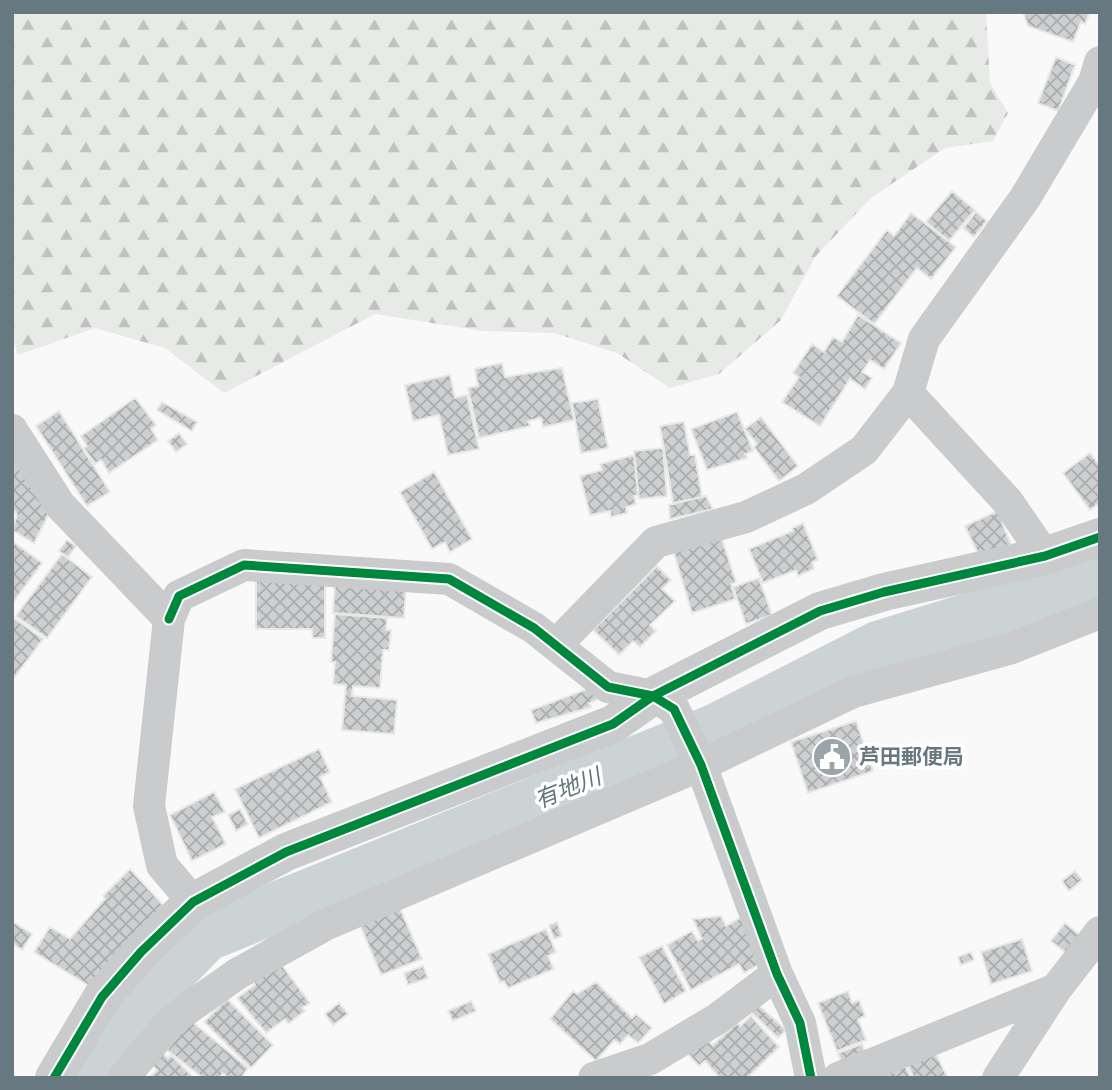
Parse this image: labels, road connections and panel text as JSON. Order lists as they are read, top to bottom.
{
  "water": ["有地川"],
  "places": {
    "public building": ["芦田郵便局"]
  }
}
